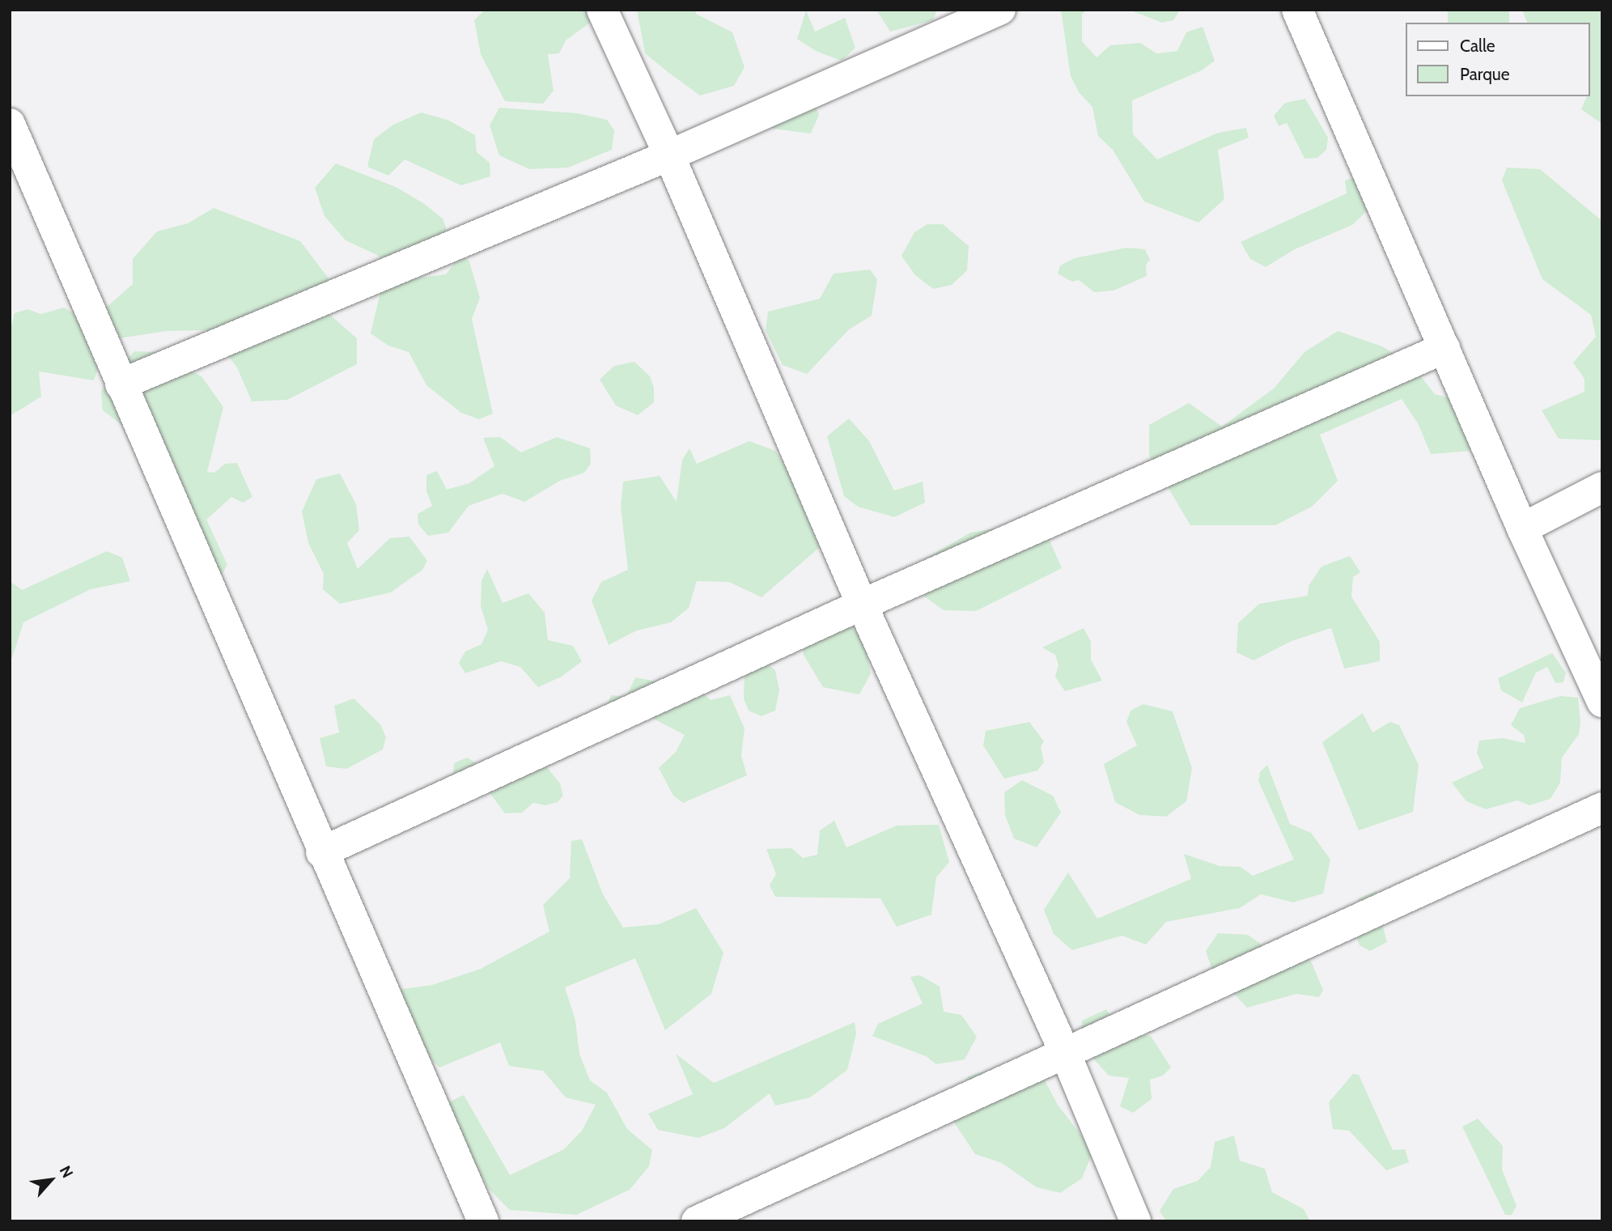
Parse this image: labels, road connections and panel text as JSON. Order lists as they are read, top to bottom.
{
  "legend": ["Calle", "Parque"],
  "north": "top right"
}
